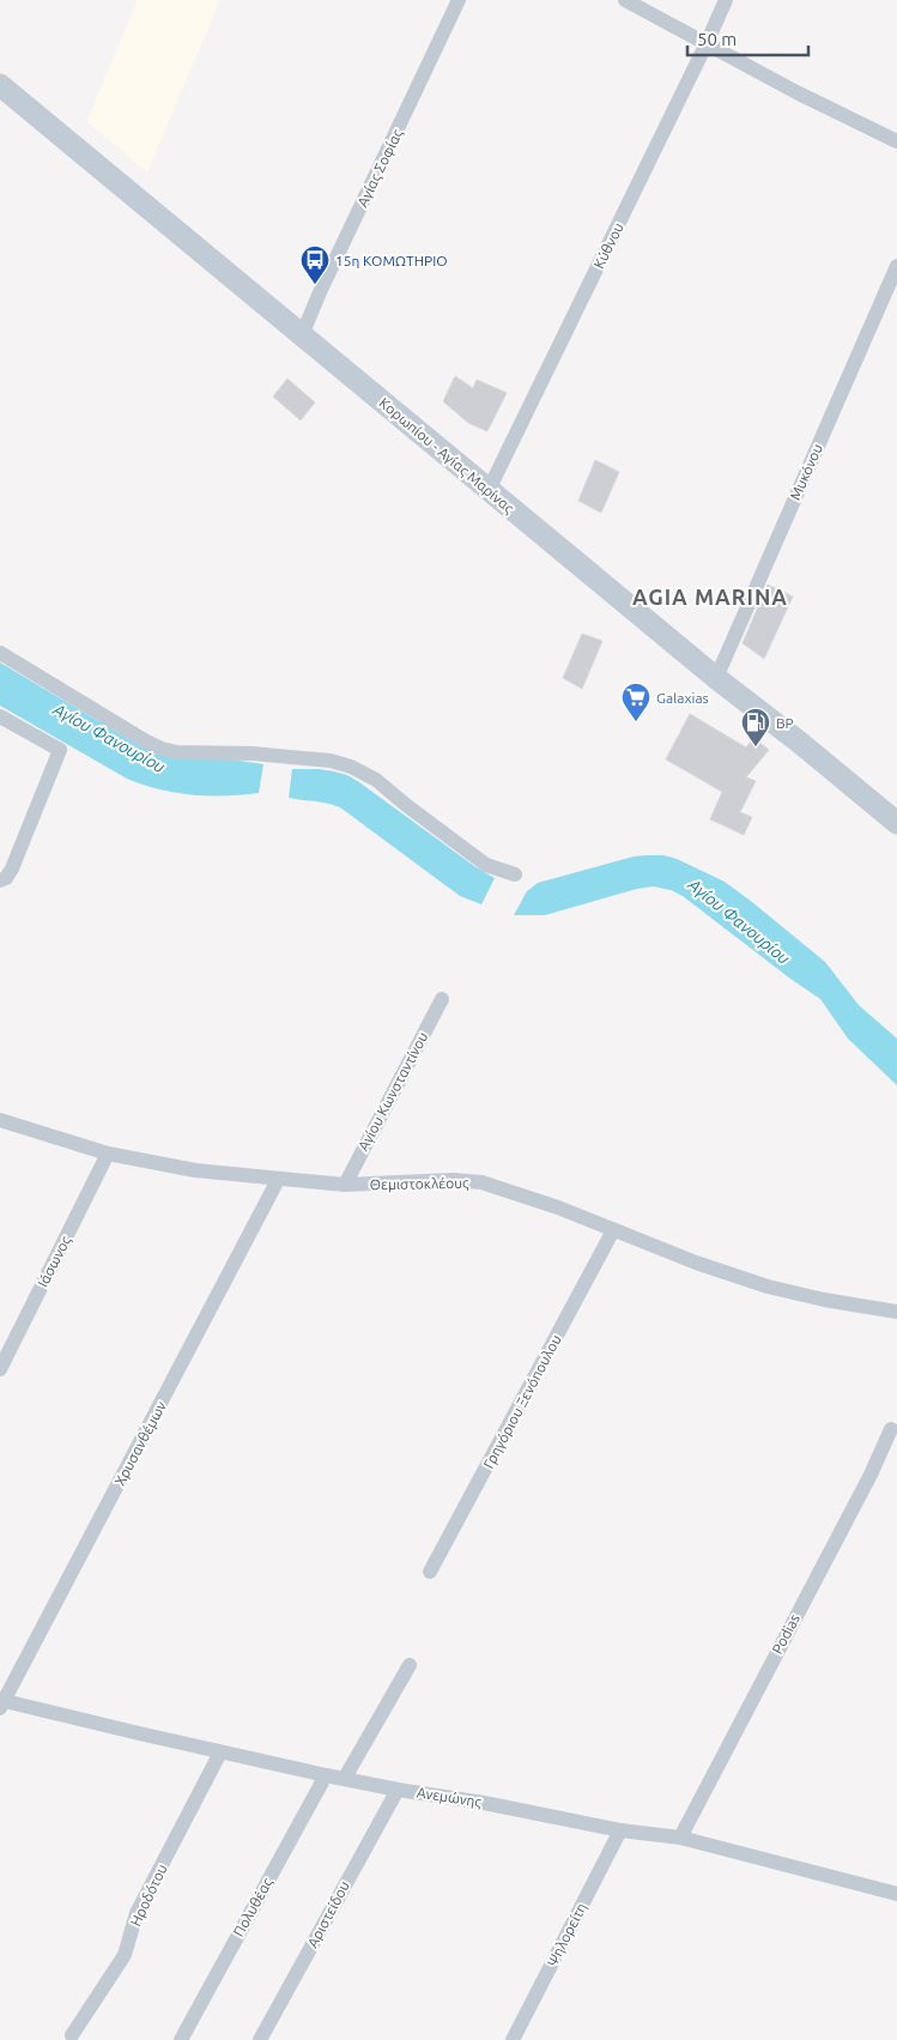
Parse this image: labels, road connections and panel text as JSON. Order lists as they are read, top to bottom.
{
  "streets": {
    "main road": ["Κορωπίου - Αγίας Μαρίνας"],
    "street": [
      "Αγίας Σοφίας",
      "Κύθνου",
      "Μυκόνου",
      "Αγίου Κωνσταντίνου",
      "Θεμιστοκλέους",
      "Ιάσωνος",
      "Γρηγόριου Ξενόπουλου",
      "Χρυσανθέμων",
      "Podias",
      "Ανεμώνης",
      "Ηροδότου",
      "Πολυθέας",
      "Αριστείδου",
      "Ψηλορείτη"
    ]
  },
  "crossings": [
    ["Αγίας Σοφίας", "Κορωπίου - Αγίας Μαρίνας"],
    ["Κύθνου", "Κορωπίου - Αγίας Μαρίνας"],
    ["Κορωπίου - Αγίας Μαρίνας", "Μυκόνου"],
    ["Αγίου Κωνσταντίνου", "Θεμιστοκλέους"],
    ["Θεμιστοκλέους", "Ιάσωνος"],
    ["Θεμιστοκλέους", "Γρηγόριου Ξενόπουλου"],
    ["Θεμιστοκλέους", "Χρυσανθέμων"],
    ["Χρυσανθέμων", "Ανεμώνης"],
    ["Podias", "Ανεμώνης"],
    ["Ανεμώνης", "Ηροδότου"],
    ["Ανεμώνης", "Πολυθέας"],
    ["Ανεμώνης", "Αριστείδου"],
    ["Ανεμώνης", "Ψηλορείτη"]
  ],
  "districts": ["AGIA MARINA"],
  "water": ["Αγίου Φανουρίου"],
  "places": {
    "bus stop": ["15η ΚΟΜΩΤΗΡΙΟ"],
    "supermarket": ["Galaxias"],
    "fuel station": ["BP"]
  },
  "scale_bar": "50 m"
}
